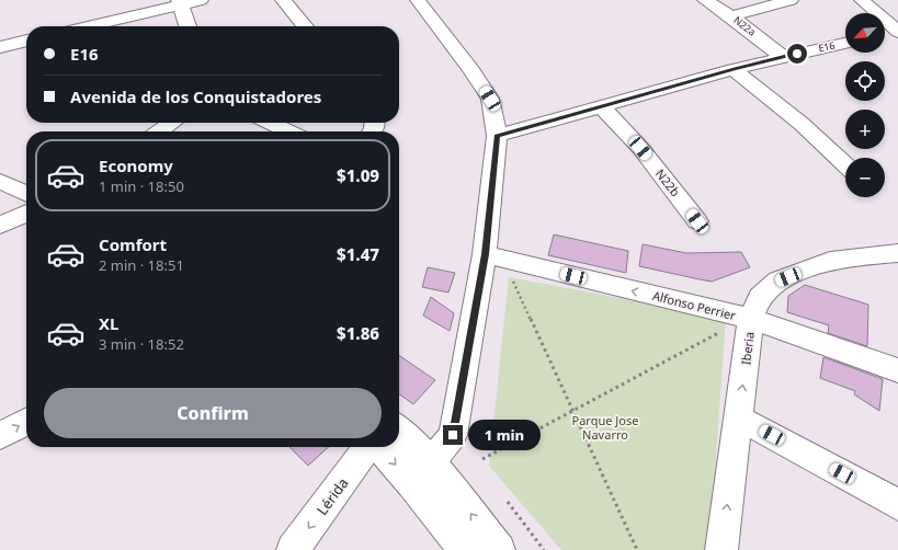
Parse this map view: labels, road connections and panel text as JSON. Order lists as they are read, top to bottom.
{
  "streets": {
    "street": [
      "N22a",
      "E16",
      "N22b",
      "Alfonso Perrier",
      "Iberia",
      "Lérida"
    ]
  },
  "crossings": [
    ["N22a", "E16"],
    ["E16", "N22b"],
    ["Alfonso Perrier", "Iberia"]
  ],
  "one_way": ["Alfonso Perrier", "Iberia", "Lérida"],
  "parks": ["Parque Jose Navarro"],
  "north": "bottom left",
  "page": {
    "map_buttons": ["+", "−"],
    "banner": ["E16", "Avenida de los Conquistadores"],
    "list": [
      {
        "name": "Economy",
        "note": "1 min · 18:50",
        "value": "$1.09"
      },
      {
        "name": "Comfort",
        "note": "2 min · 18:51",
        "value": "$1.47"
      },
      {
        "name": "XL",
        "note": "3 min · 18:52",
        "value": "$1.86"
      }
    ],
    "buttons": "Confirm",
    "bubble": "1 min"
  }
}
